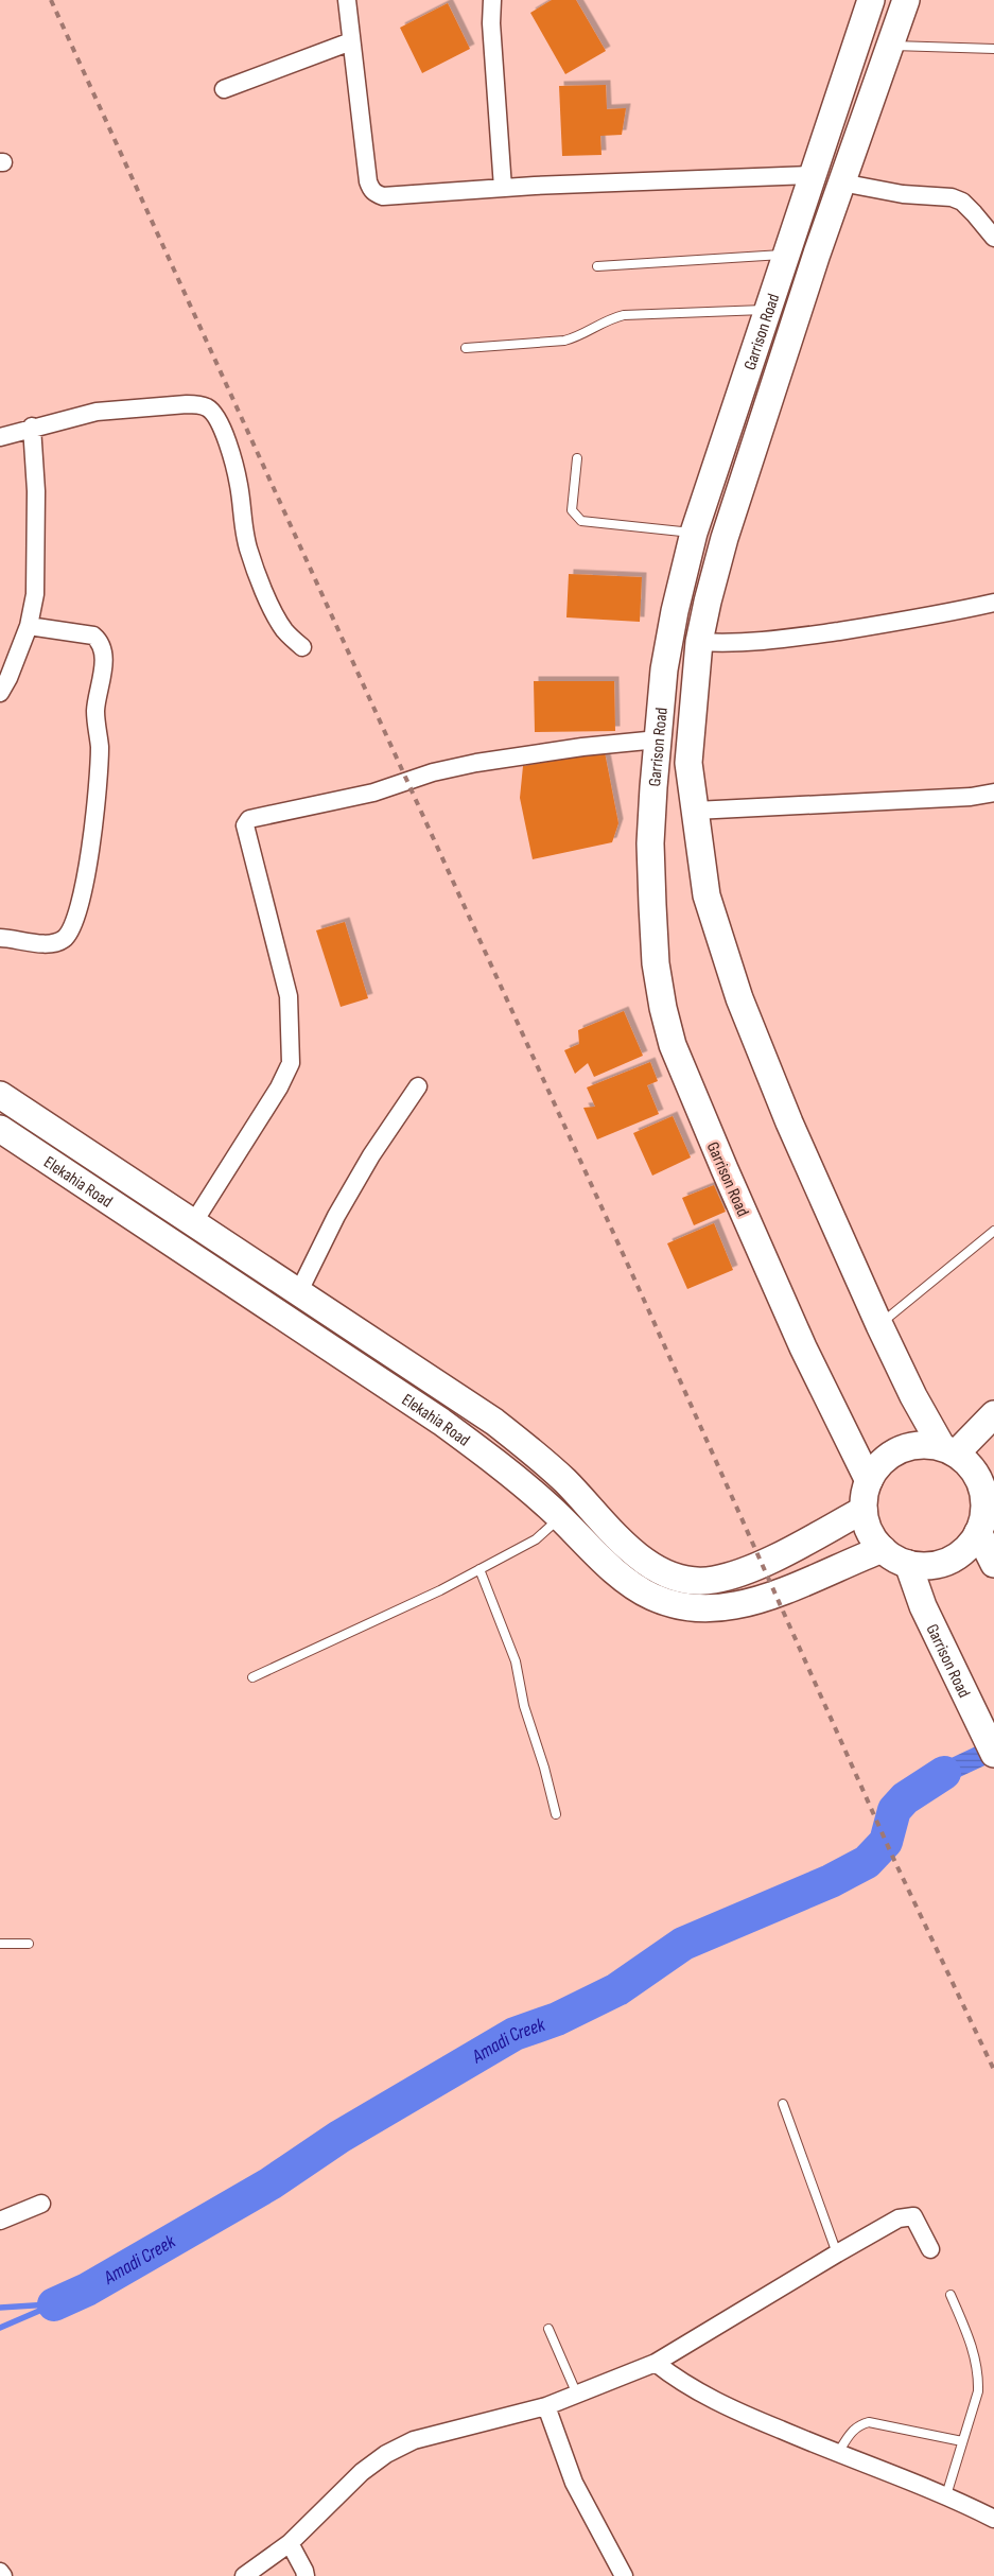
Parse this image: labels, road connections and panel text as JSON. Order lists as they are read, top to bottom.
{
  "streets": {
    "main road": ["Garrison Road", "Elekahia Road"]
  },
  "crossings": [
    ["Garrison Road", "Elekahia Road"]
  ],
  "water": ["Amadi Creek"]
}
